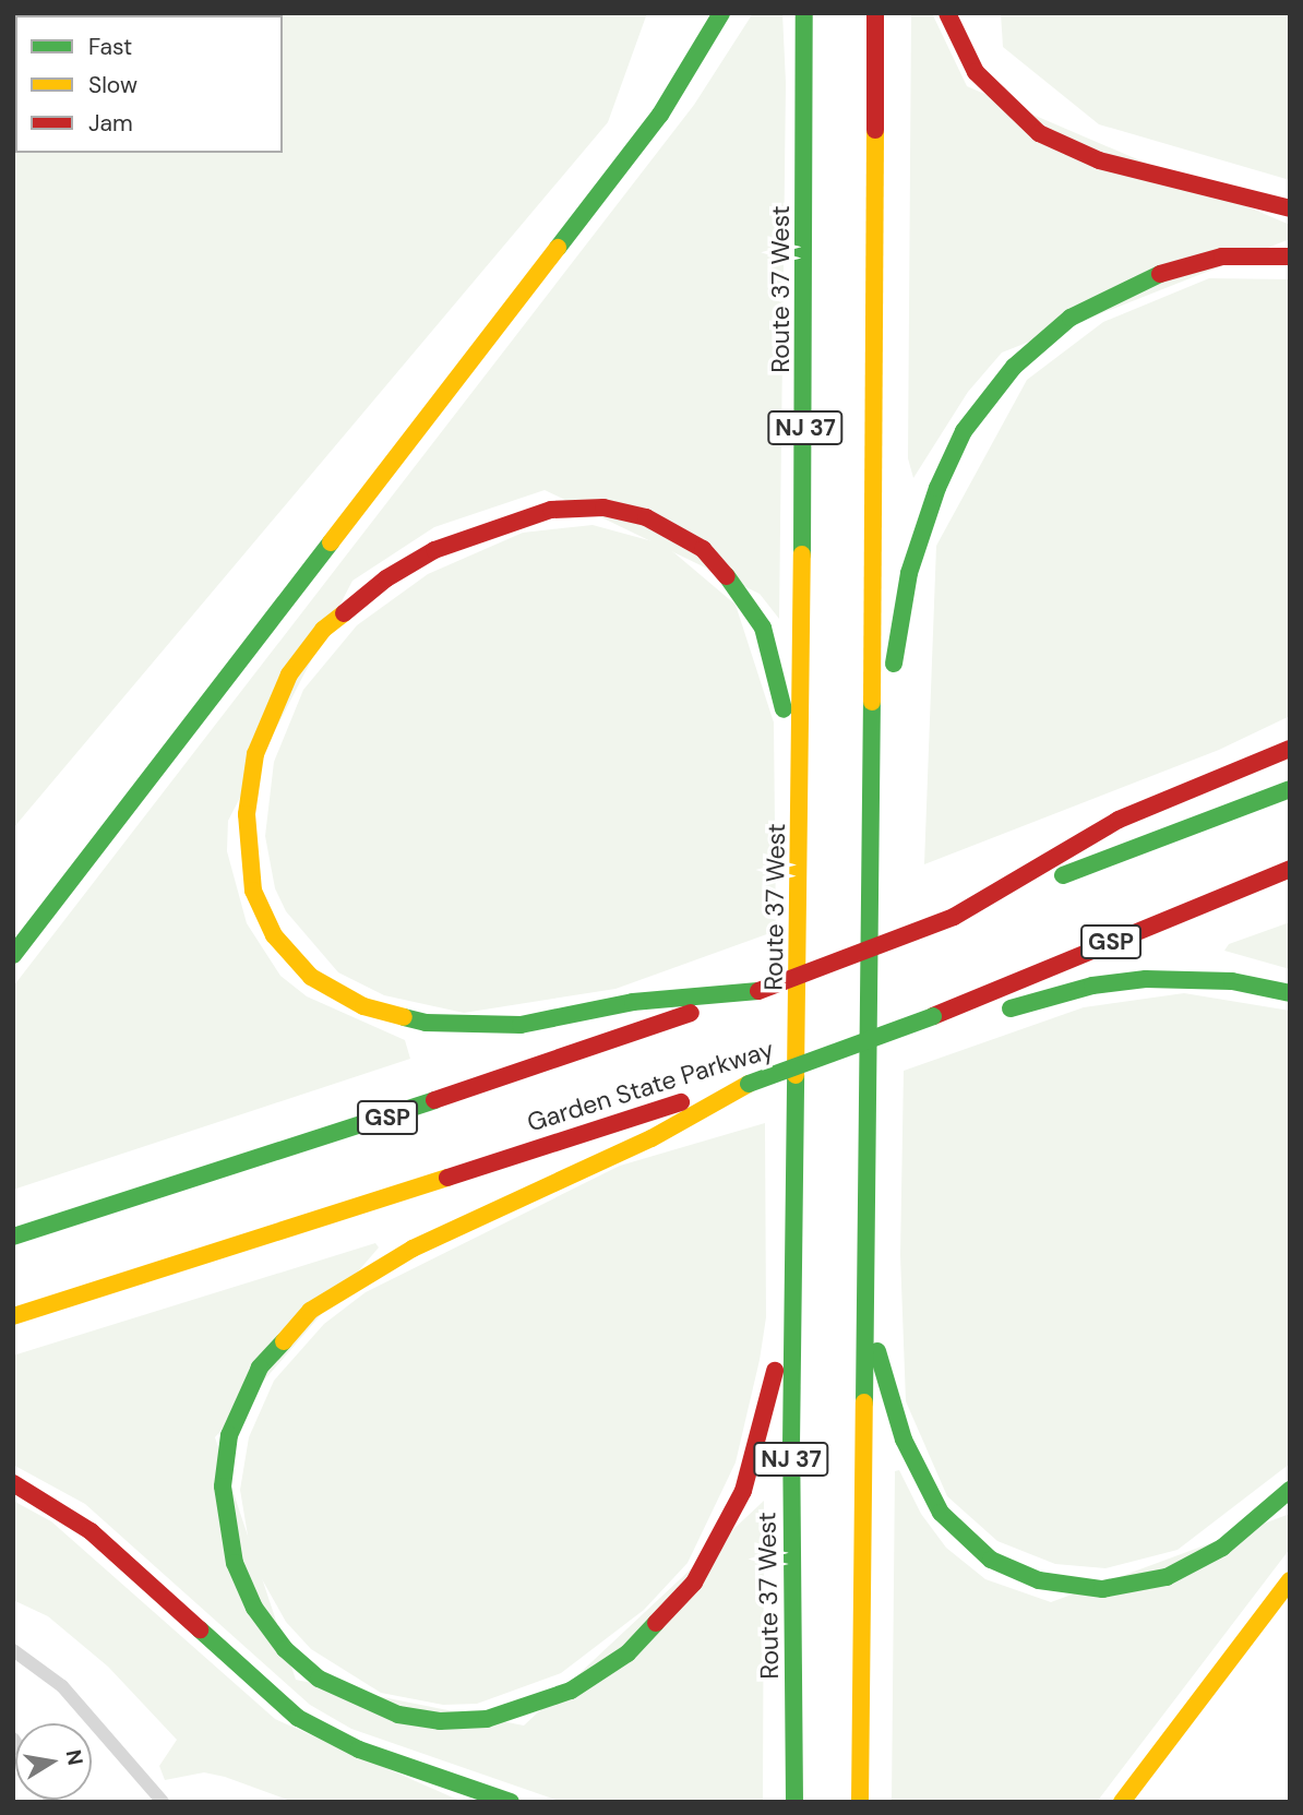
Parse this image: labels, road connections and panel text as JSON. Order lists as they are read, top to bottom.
{
  "streets": {
    "highway": [
      "Route 37 West",
      "NJ 37",
      "GSP",
      "Garden State Parkway"
    ]
  },
  "legend": ["Fast", "Slow", "Jam"],
  "north": "right"
}
